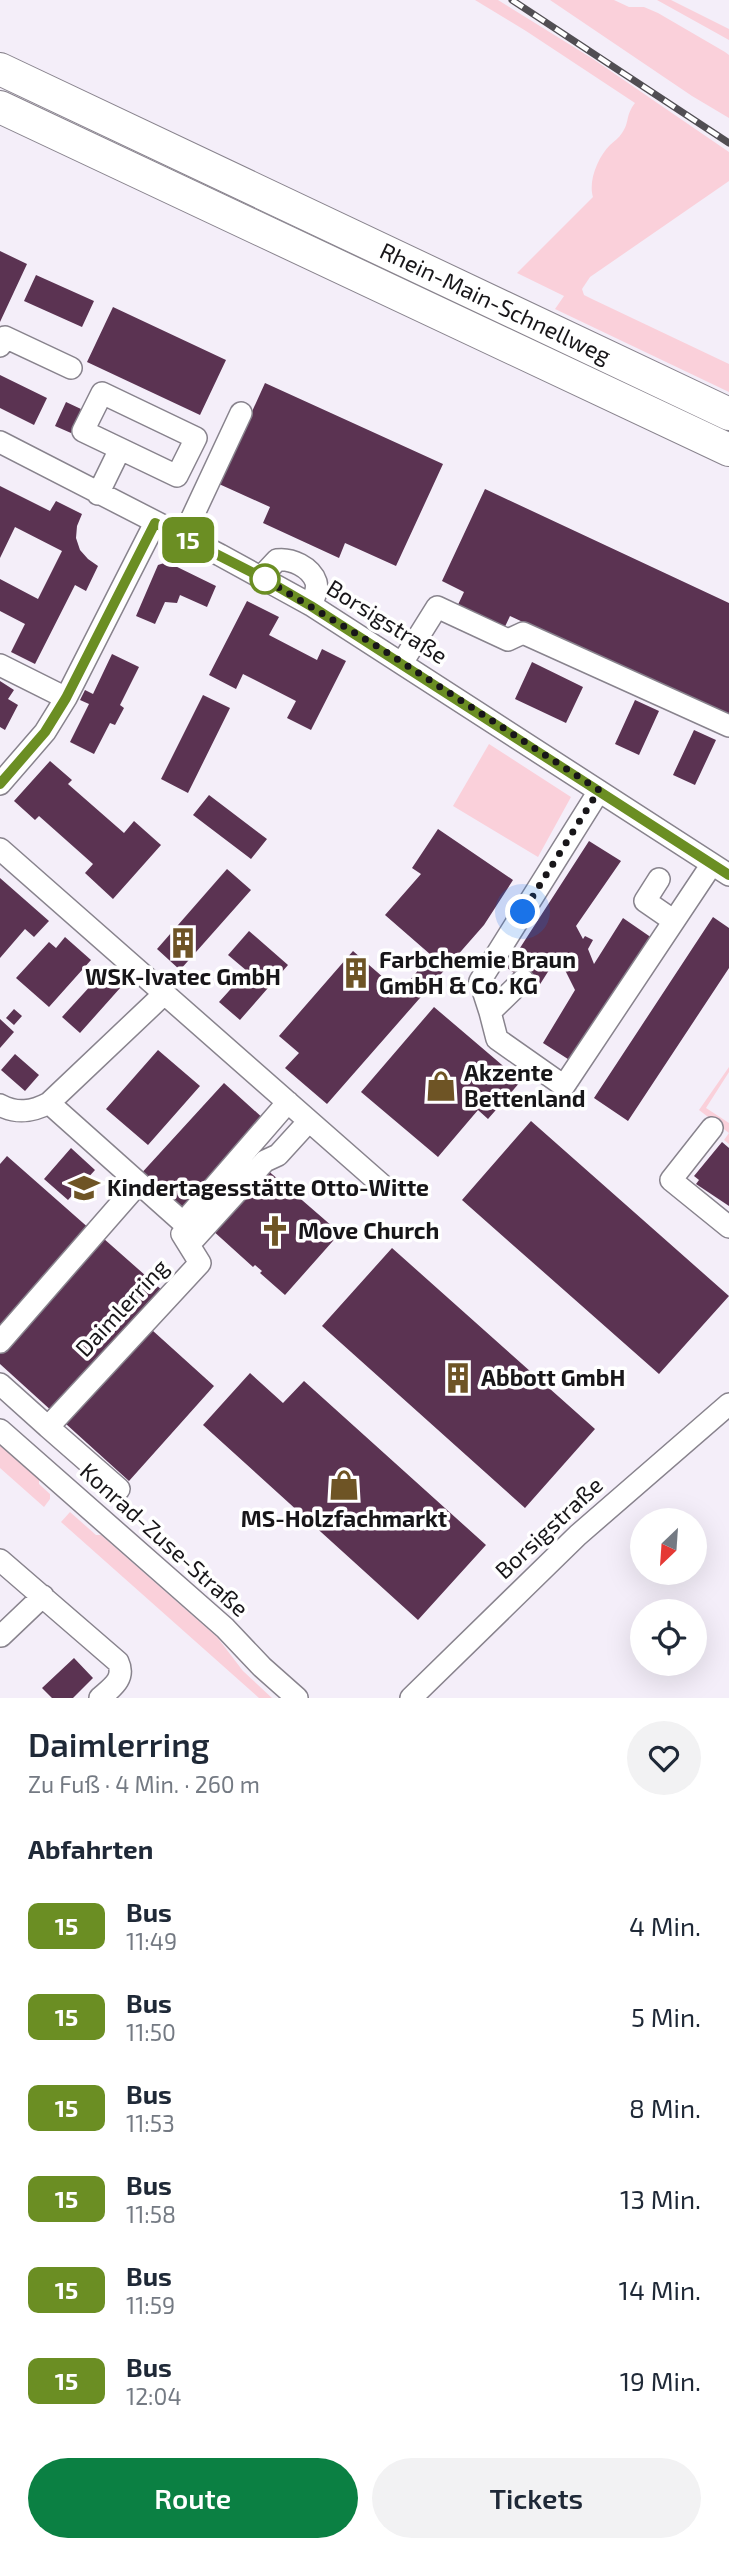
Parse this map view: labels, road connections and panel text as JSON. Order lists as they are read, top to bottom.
{
  "streets": {
    "highway": ["Rhein-Main-Schnellweg"],
    "street": ["Borsigstraße", "Daimlerring", "Konrad-Zuse-Straße"]
  },
  "places": {
    "building": ["WSK-Ivatec GmbH", "Farbchemie Braun GmbH & Co. KG", "Abbott GmbH"],
    "shop": ["Akzente Bettenland", "MS-Holzfachmarkt"],
    "school or university": ["Kindertagesstätte Otto-Witte"],
    "church": ["Move Church"]
  },
  "lines": ["bus line 15"],
  "north": "bottom left",
  "page": {
    "on_map": "15",
    "heading": [
      ["Daimlerring", "Zu Fuß · 4 Min. · 260 m"],
      "Abfahrten"
    ],
    "list": [
      {
        "mark": "15",
        "name": "Bus",
        "note": "11:49",
        "value": "4 Min."
      },
      {
        "mark": "15",
        "name": "Bus",
        "note": "11:50",
        "value": "5 Min."
      },
      {
        "mark": "15",
        "name": "Bus",
        "note": "11:53",
        "value": "8 Min."
      },
      {
        "mark": "15",
        "name": "Bus",
        "note": "11:58",
        "value": "13 Min."
      },
      {
        "mark": "15",
        "name": "Bus",
        "note": "11:59",
        "value": "14 Min."
      },
      {
        "mark": "15",
        "name": "Bus",
        "note": "12:04",
        "value": "19 Min."
      }
    ],
    "buttons": ["Route", "Tickets"]
  }
}
